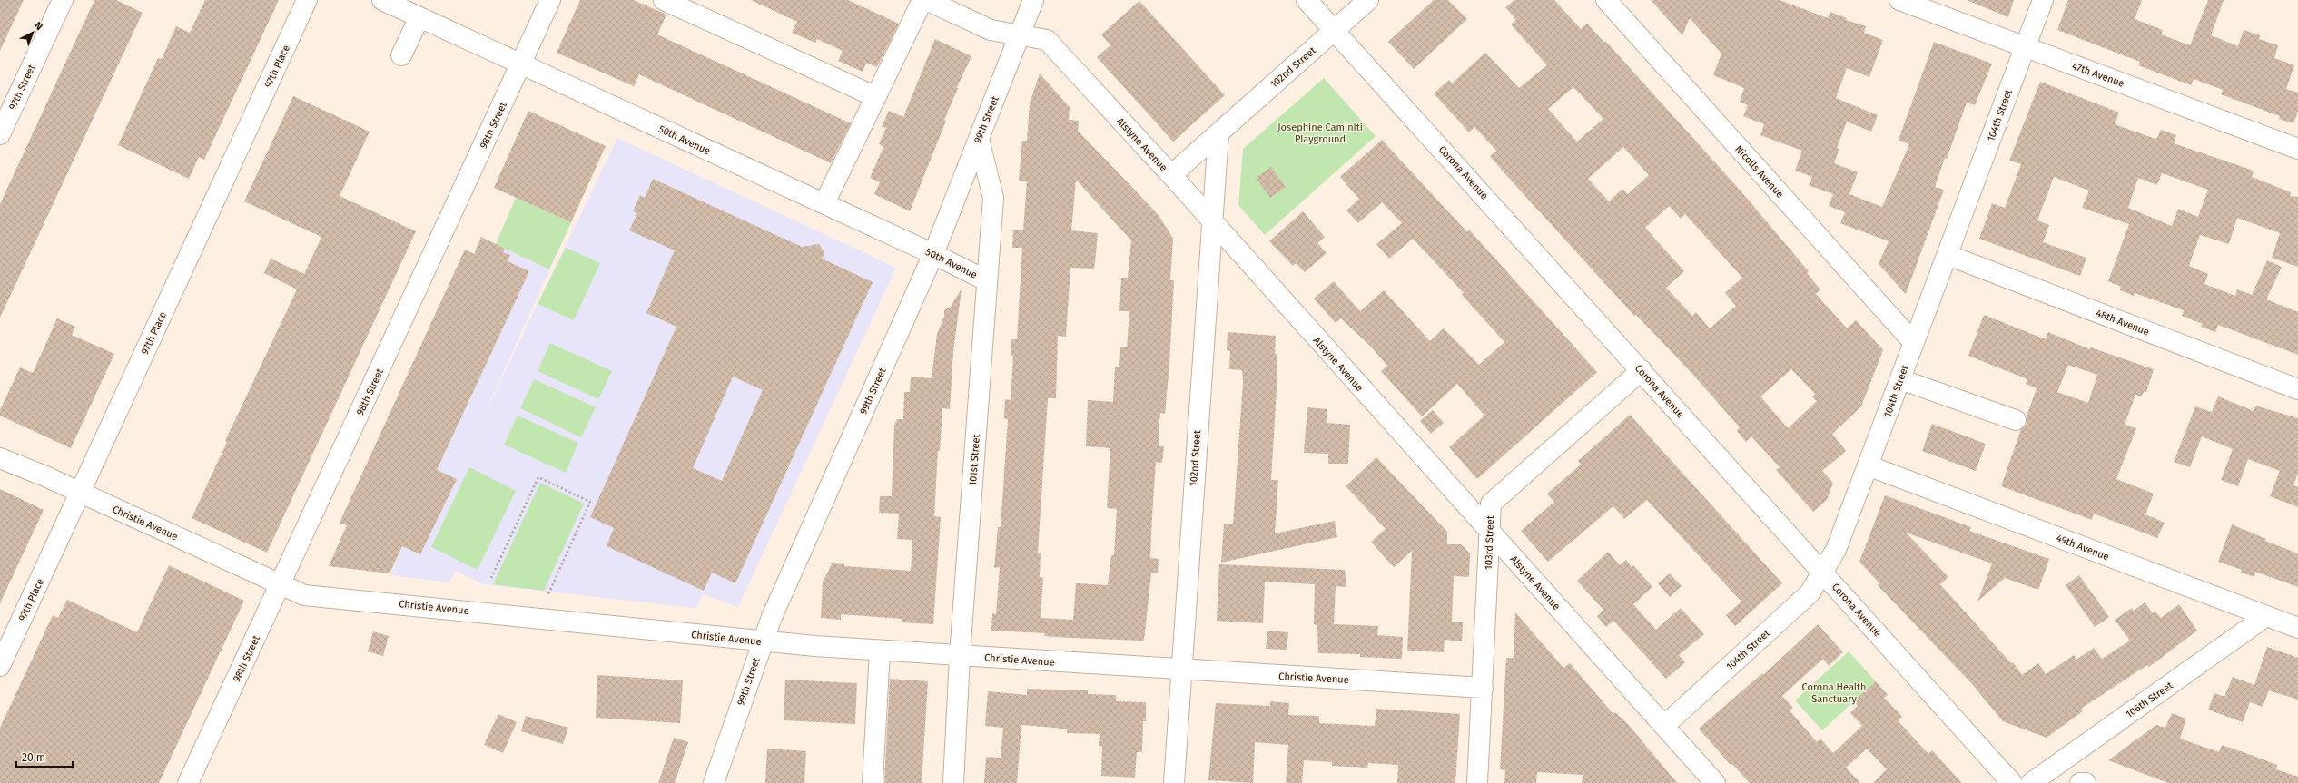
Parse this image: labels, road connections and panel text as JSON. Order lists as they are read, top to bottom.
{
  "streets": {
    "street": [
      "97th Place",
      "102nd Street",
      "47th Avenue",
      "97th Street",
      "104th Street",
      "99th Street",
      "98th Street",
      "50th Avenue",
      "Alstyne Avenue",
      "Nicolls Avenue",
      "Corona Avenue",
      "48th Avenue",
      "101st Street",
      "Christie Avenue",
      "103rd Street",
      "49th Avenue",
      "106th Street"
    ]
  },
  "crossings": [
    ["97th Place", "Christie Avenue"],
    ["102nd Street", "Alstyne Avenue"],
    ["102nd Street", "Corona Avenue"],
    ["102nd Street", "Christie Avenue"],
    ["47th Avenue", "104th Street"],
    ["104th Street", "Alstyne Avenue"],
    ["104th Street", "Nicolls Avenue"],
    ["104th Street", "Corona Avenue"],
    ["104th Street", "48th Avenue"],
    ["104th Street", "49th Avenue"],
    ["99th Street", "50th Avenue"],
    ["99th Street", "Alstyne Avenue"],
    ["99th Street", "101st Street"],
    ["99th Street", "Christie Avenue"],
    ["98th Street", "50th Avenue"],
    ["98th Street", "Christie Avenue"],
    ["50th Avenue", "101st Street"],
    ["Alstyne Avenue", "103rd Street"],
    ["Corona Avenue", "103rd Street"],
    ["101st Street", "Christie Avenue"],
    ["Christie Avenue", "103rd Street"],
    ["49th Avenue", "106th Street"]
  ],
  "parks": ["Josephine Caminiti Playground", "Corona Health Sanctuary"],
  "scale_bar": "20 m",
  "north": "top right"
}
